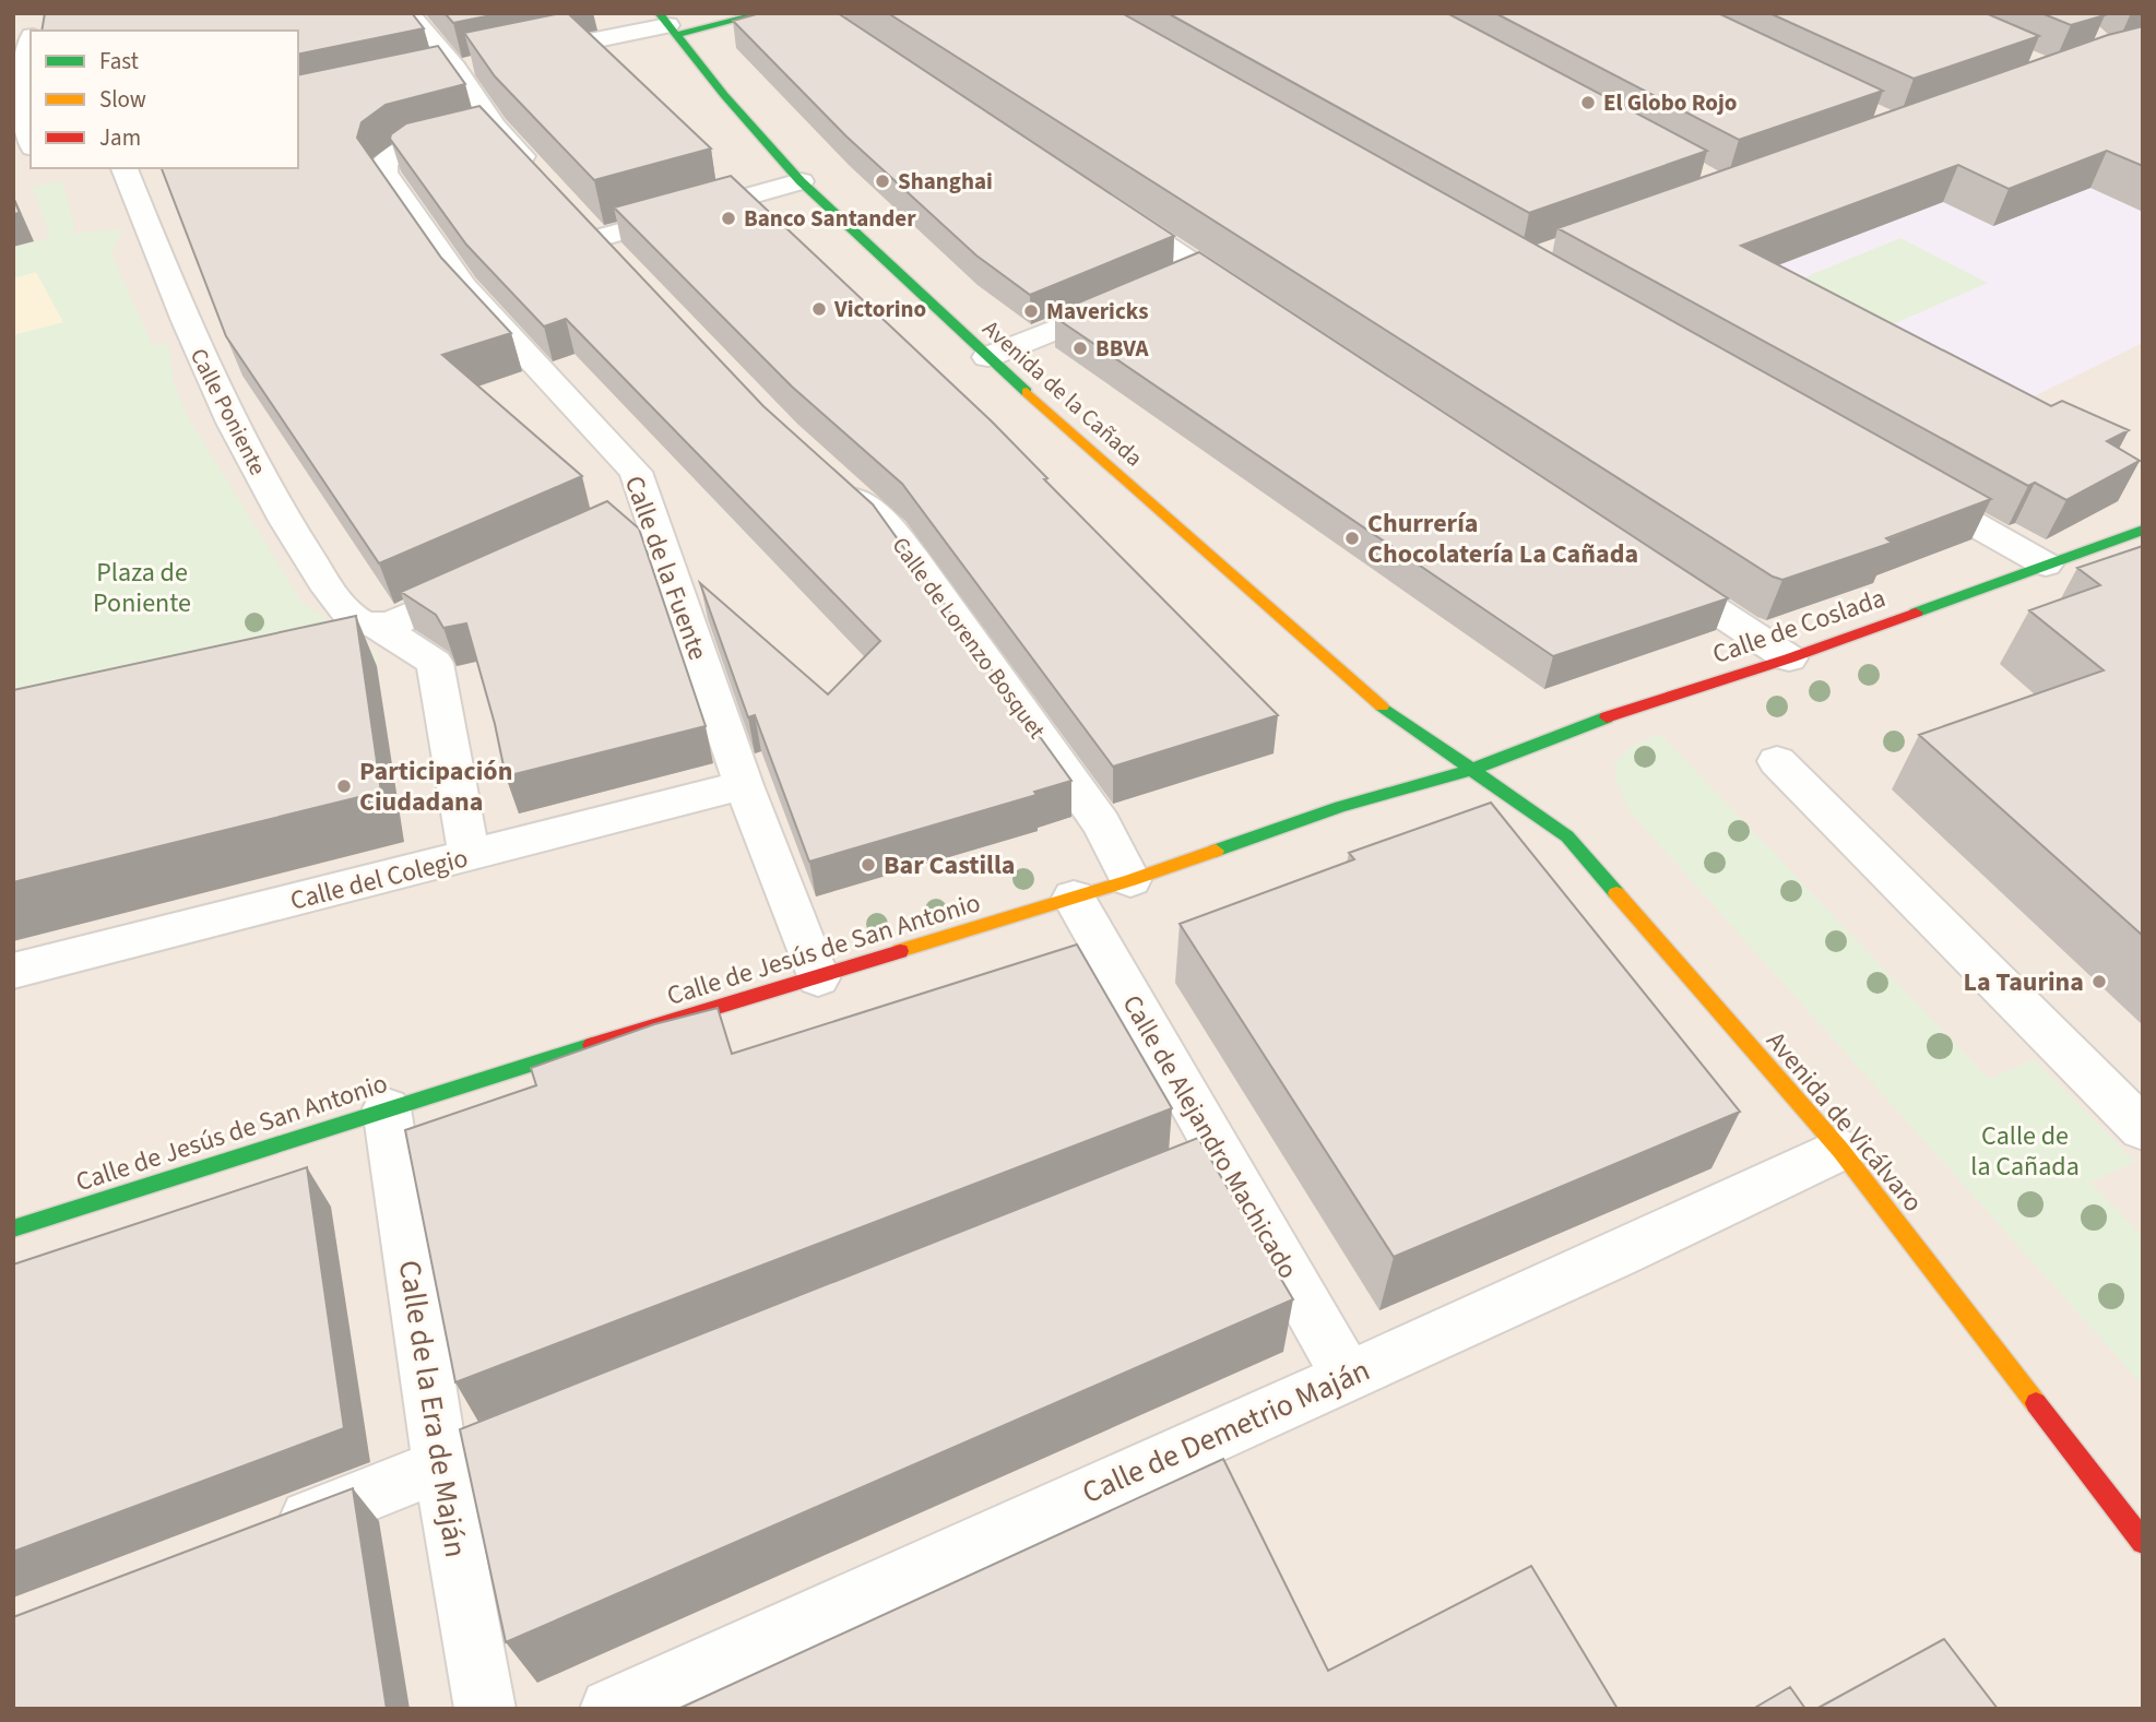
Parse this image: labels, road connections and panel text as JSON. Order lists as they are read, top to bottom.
{
  "streets": {
    "street": [
      "Avenida de la Cañada",
      "Calle Poniente",
      "Calle de la Fuente",
      "Calle de Coslada",
      "Calle de Lorenzo Bosquet",
      "Calle del Colegio",
      "Calle de Jesús de San Antonio",
      "Avenida de Vicálvaro",
      "Calle de Alejandro Machicado",
      "Calle de la Era de Maján",
      "Calle de Demetrio Maján"
    ]
  },
  "crossings": [
    ["Avenida de la Cañada", "Calle de Coslada"],
    ["Avenida de la Cañada", "Calle de Jesús de San Antonio"],
    ["Avenida de la Cañada", "Avenida de Vicálvaro"],
    ["Calle Poniente", "Calle del Colegio"],
    ["Calle de la Fuente", "Calle del Colegio"],
    ["Calle de la Fuente", "Calle de Jesús de San Antonio"],
    ["Calle de Coslada", "Calle de Jesús de San Antonio"],
    ["Calle de Coslada", "Avenida de Vicálvaro"],
    ["Calle de Lorenzo Bosquet", "Calle de Jesús de San Antonio"],
    ["Calle de Jesús de San Antonio", "Avenida de Vicálvaro"],
    ["Calle de Jesús de San Antonio", "Calle de Alejandro Machicado"],
    ["Calle de Jesús de San Antonio", "Calle de la Era de Maján"],
    ["Avenida de Vicálvaro", "Calle de Demetrio Maján"],
    ["Calle de Alejandro Machicado", "Calle de Demetrio Maján"]
  ],
  "parks": ["Plaza de Poniente", "Calle de la Cañada"],
  "places": [
    "El Globo Rojo",
    "Shanghai",
    "Banco Santander",
    "Victorino",
    "Mavericks",
    "BBVA",
    "Churrería Chocolatería La Cañada",
    "Participación Ciudadana",
    "Bar Castilla",
    "La Taurina"
  ],
  "legend": ["Fast", "Slow", "Jam"]
}
